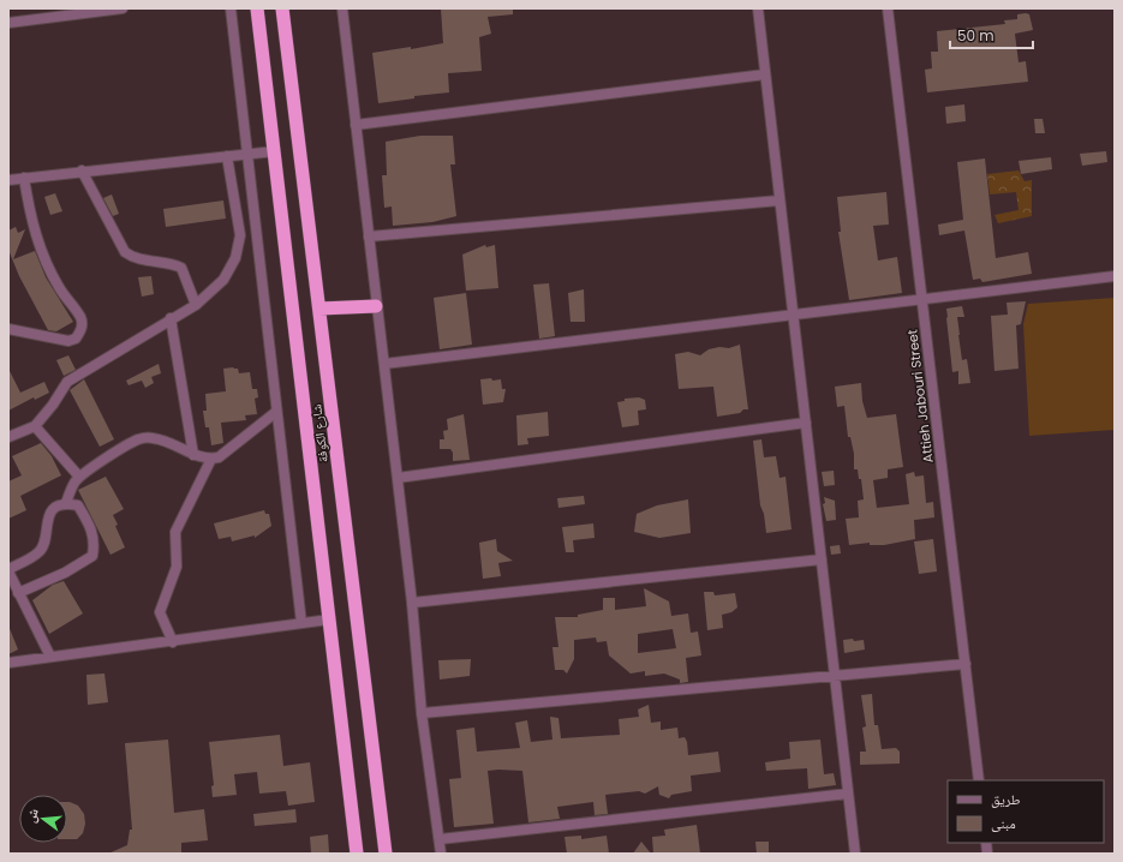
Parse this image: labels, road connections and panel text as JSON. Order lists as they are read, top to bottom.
{
  "streets": {
    "highway": ["شارع الكوفة"],
    "street": ["Attieh Jabouri Street"]
  },
  "legend": ["طريق", "مبنى"],
  "scale_bar": "50 m",
  "north": "left"
}
